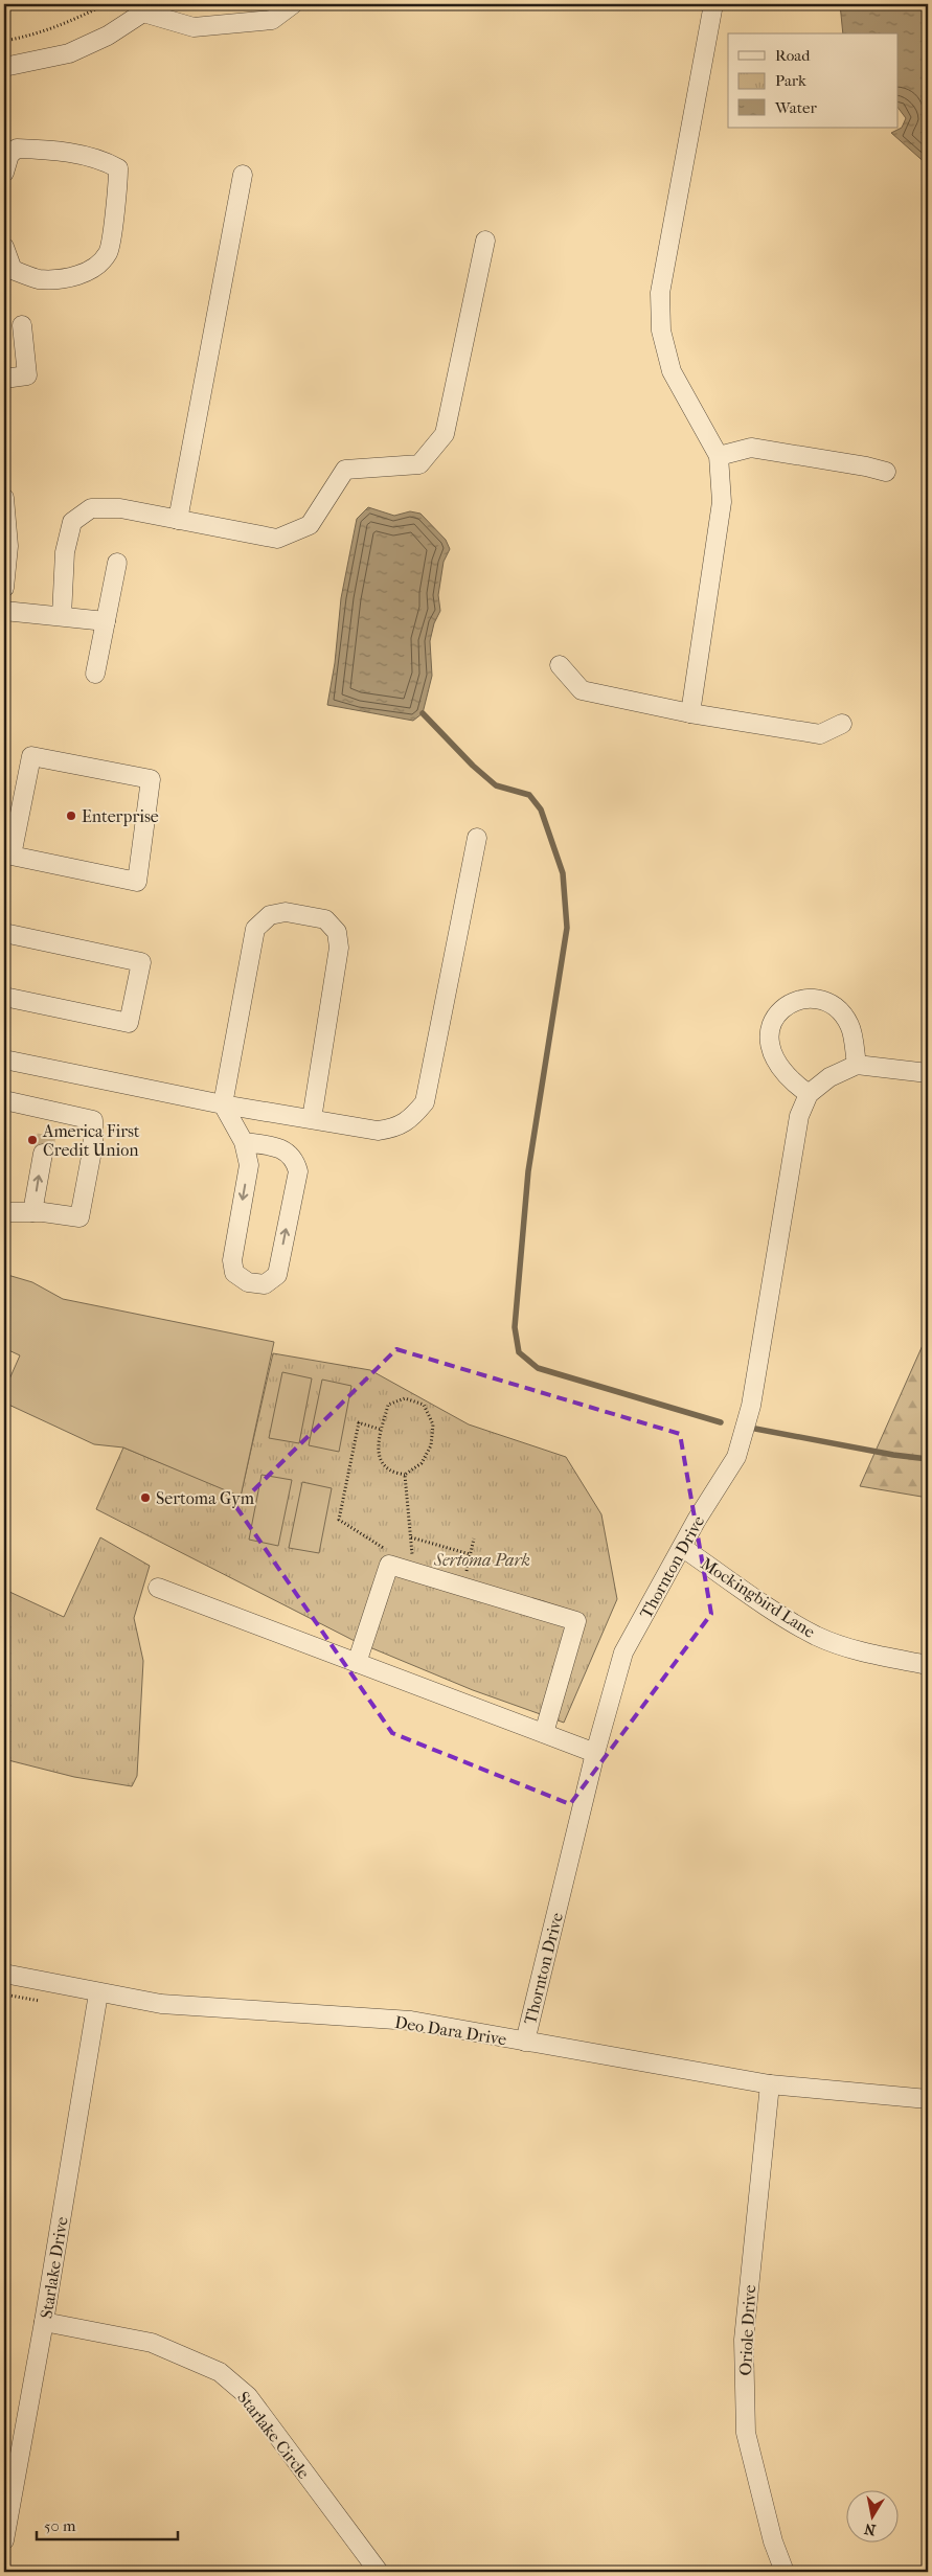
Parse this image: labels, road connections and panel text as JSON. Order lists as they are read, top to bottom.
{
  "streets": {
    "street": [
      "Thornton Drive",
      "Mockingbird Lane",
      "Deo Dara Drive",
      "Starlake Drive",
      "Oriole Drive",
      "Starlake Circle"
    ]
  },
  "crossings": [
    ["Thornton Drive", "Mockingbird Lane"],
    ["Thornton Drive", "Deo Dara Drive"],
    ["Deo Dara Drive", "Starlake Drive"],
    ["Deo Dara Drive", "Oriole Drive"],
    ["Starlake Drive", "Starlake Circle"]
  ],
  "parks": ["Sertoma Park"],
  "places": ["Enterprise", "America First Credit Union", "Sertoma Gym"],
  "legend": ["Road", "Park", "Water"],
  "scale_bar": "50 m",
  "north": "bottom"
}
